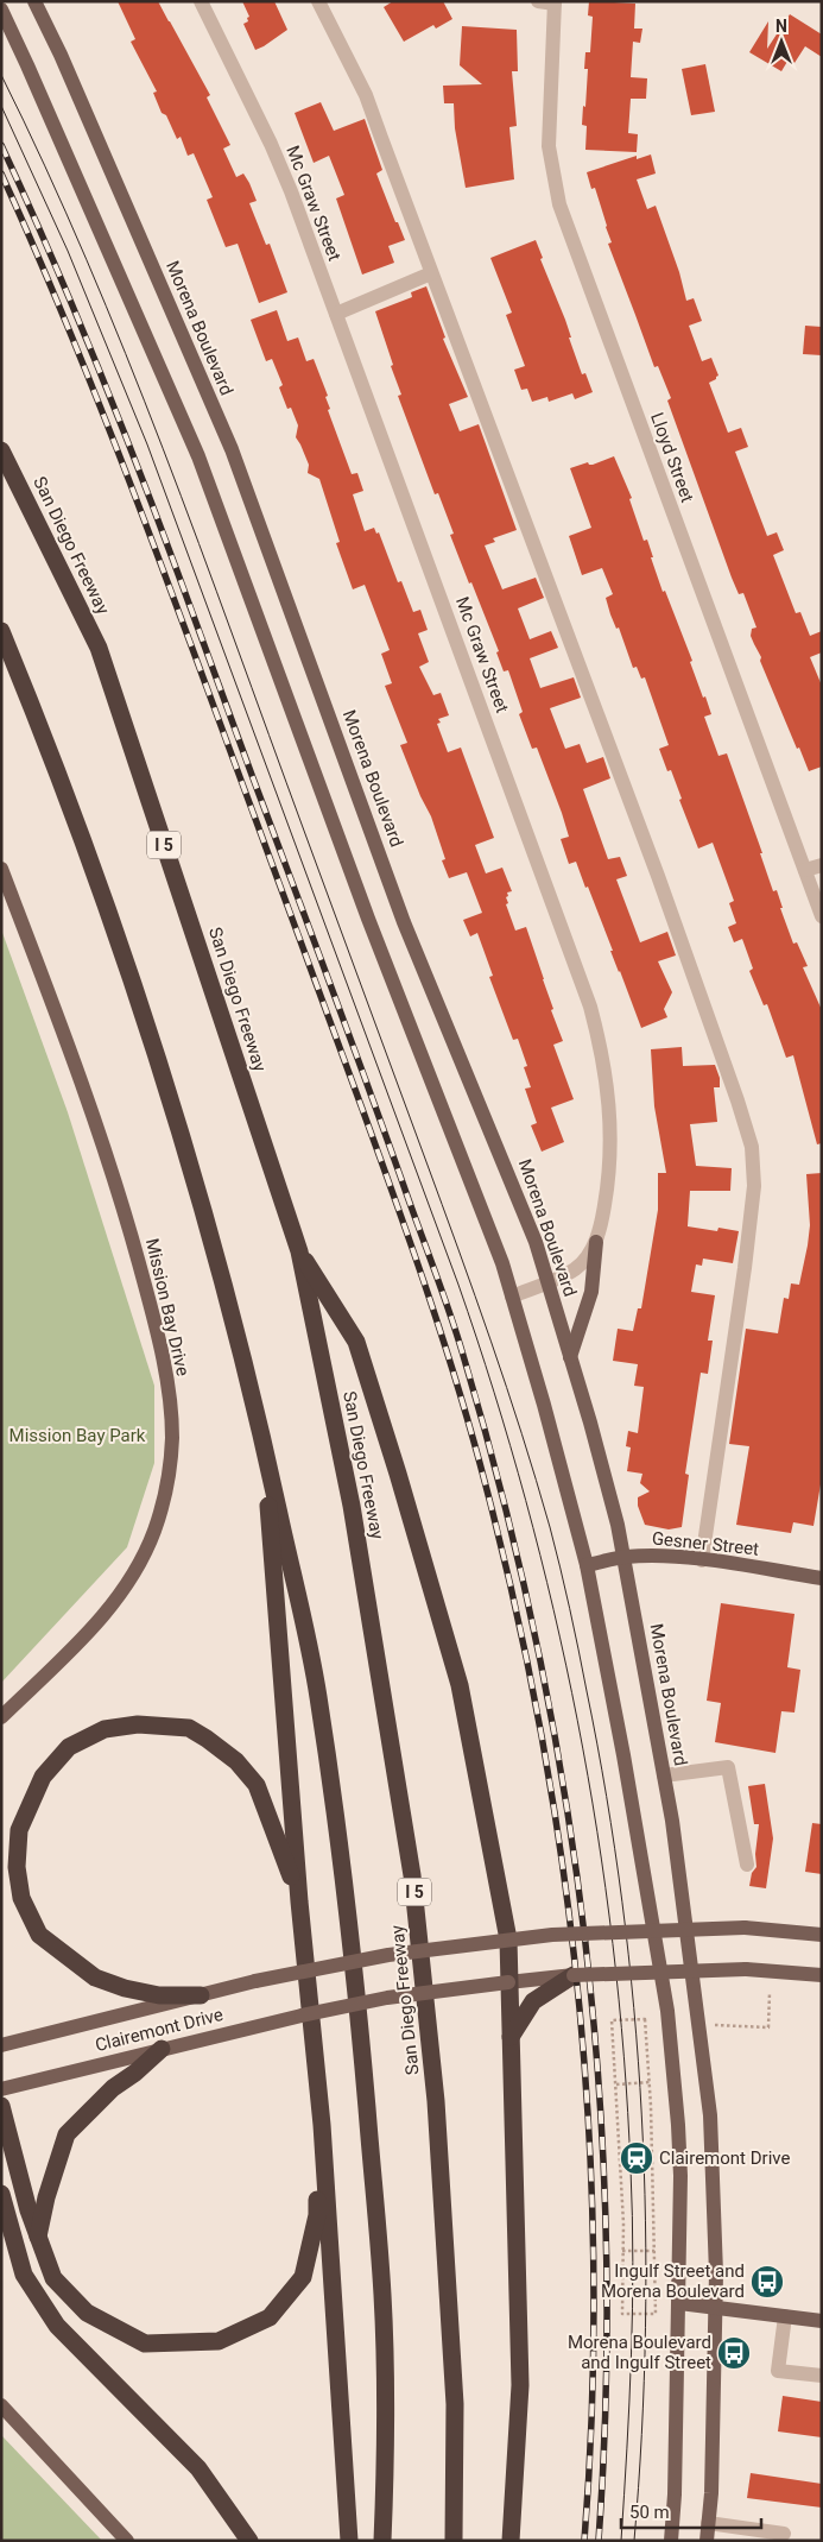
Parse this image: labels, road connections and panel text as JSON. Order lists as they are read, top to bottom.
{
  "streets": {
    "highway": ["San Diego Freeway", "I 5"],
    "main road": [
      "Morena Boulevard",
      "Mission Bay Drive",
      "Gesner Street",
      "Clairemont Drive"
    ],
    "street": ["Mc Graw Street", "Lloyd Street"]
  },
  "crossings": [
    ["Mc Graw Street", "Morena Boulevard"],
    ["Morena Boulevard", "Gesner Street"]
  ],
  "parks": ["Mission Bay Park"],
  "places": {
    "station": ["Clairemont Drive"],
    "bus stop": ["Ingulf Street and Morena Boulevard", "Morena Boulevard and Ingulf Street"]
  },
  "scale_bar": "50 m",
  "north": "top"
}
